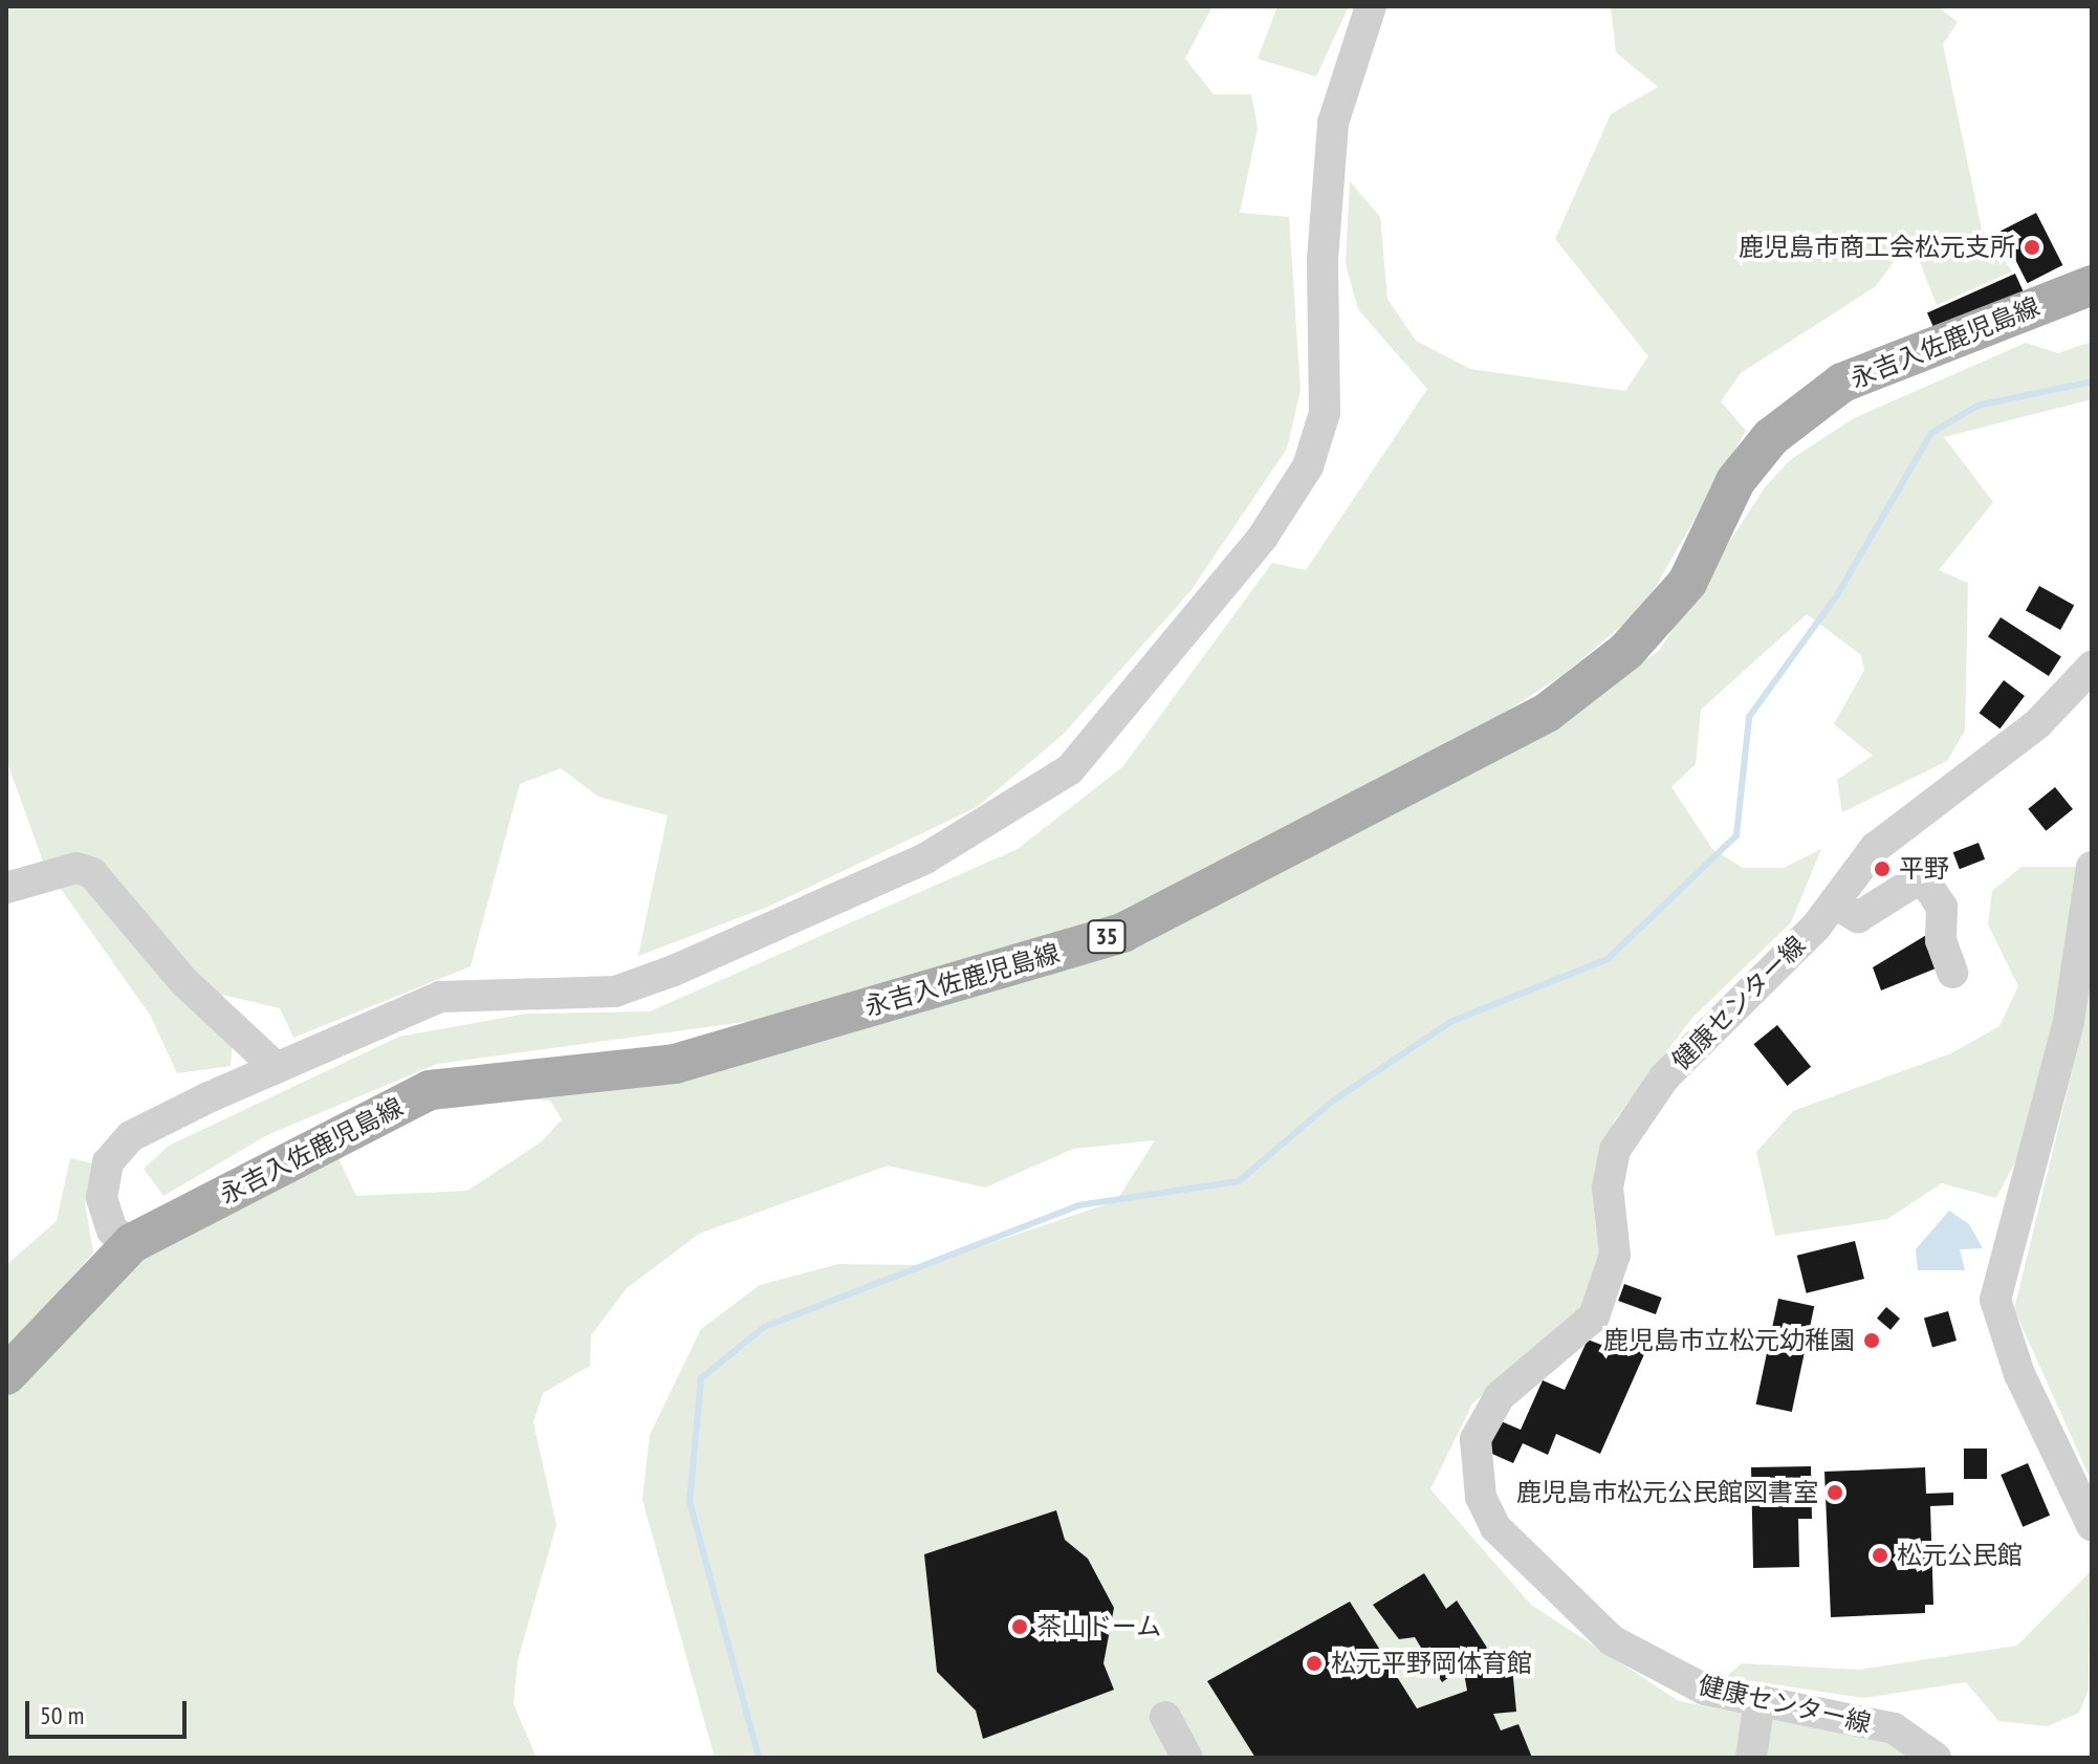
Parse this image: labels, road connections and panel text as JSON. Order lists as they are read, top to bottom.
{
  "streets": {
    "main road": ["永吉入佐鹿児島線", "35"],
    "street": ["健康センター線"]
  },
  "places": [
    "鹿児島市商工会松元支所",
    "平野",
    "鹿児島市立松元幼稚園",
    "鹿児島市松元公民館図書室",
    "松元公民館",
    "茶山ドーム",
    "松元平野岡体育館"
  ],
  "scale_bar": "50 m"
}
